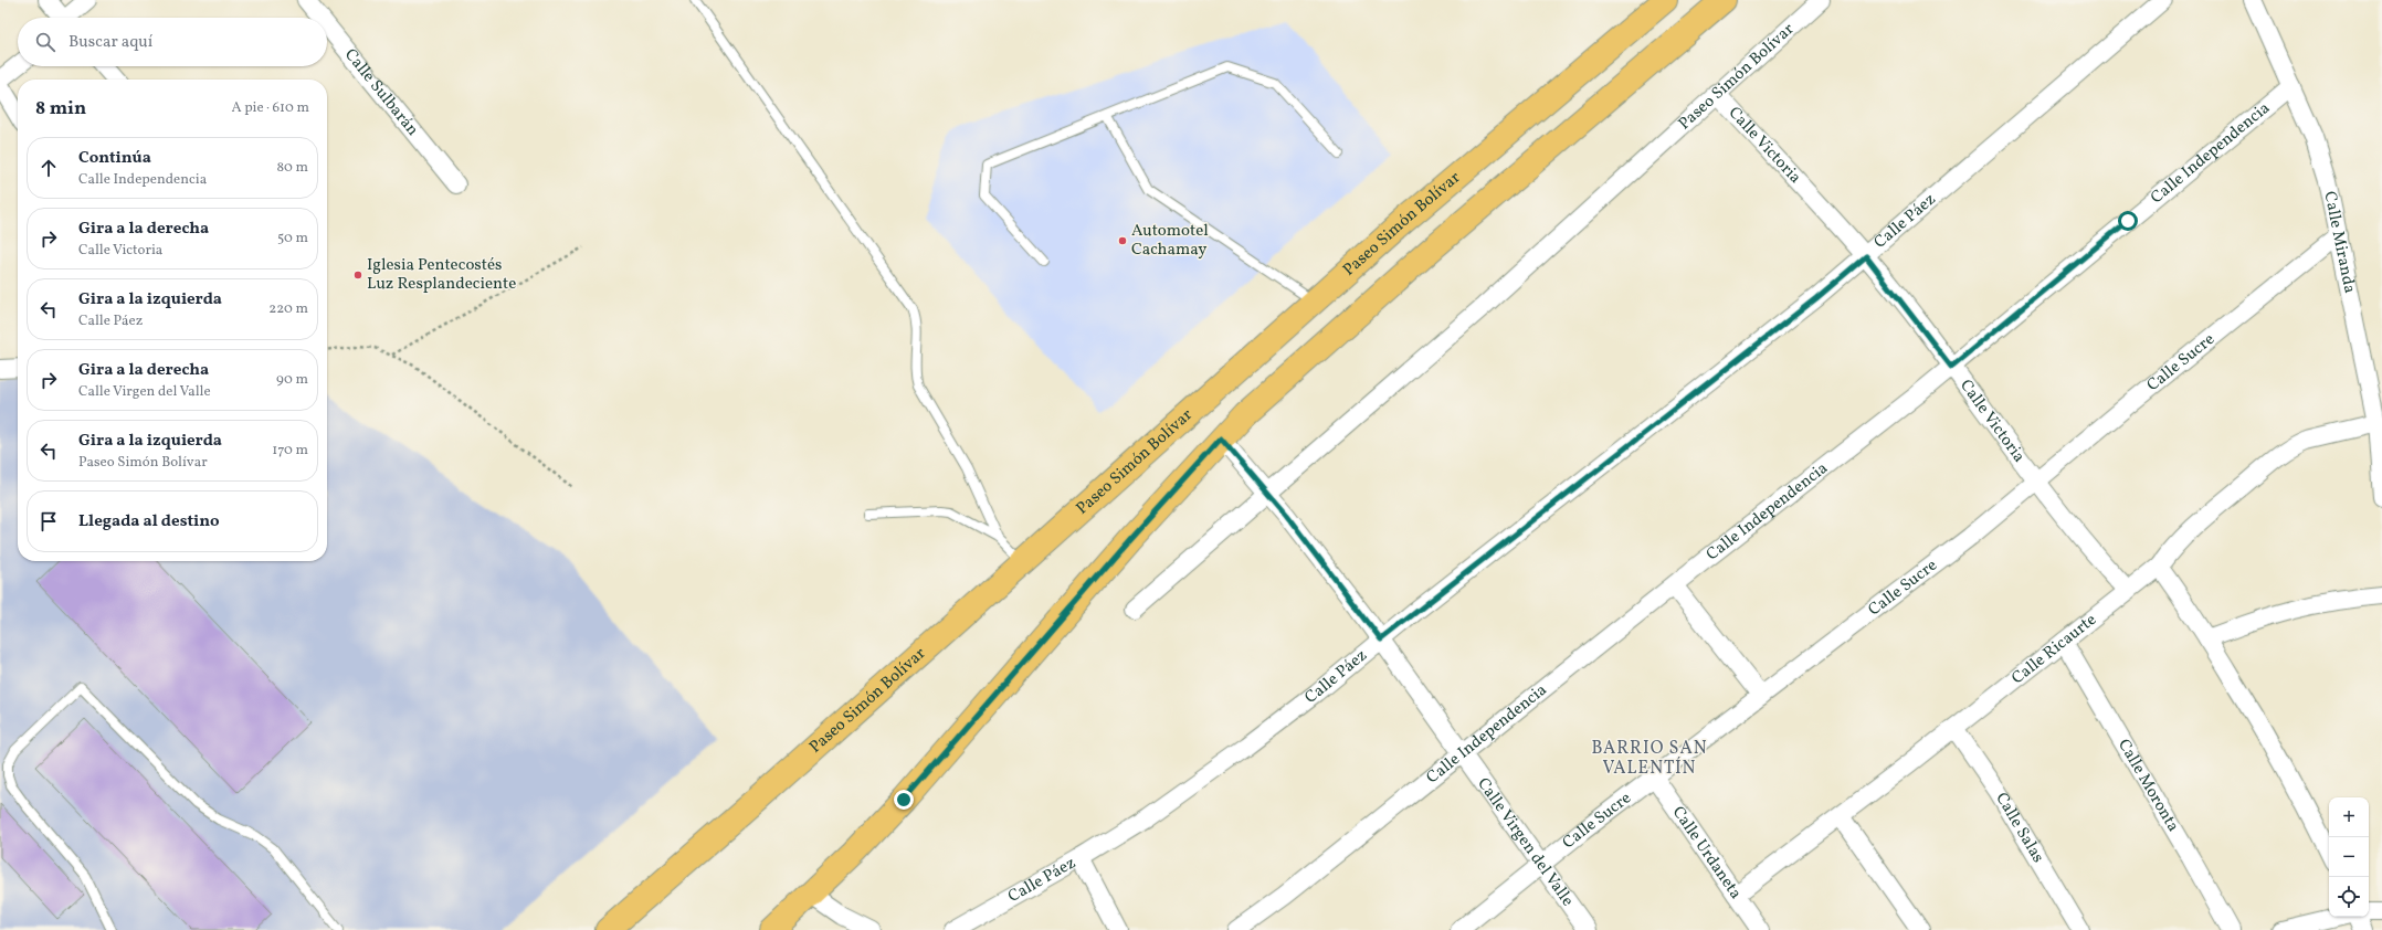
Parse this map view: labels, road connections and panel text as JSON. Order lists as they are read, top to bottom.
{
  "streets": {
    "main road": ["Paseo Simón Bolívar"],
    "street": [
      "Calle Sulbarán",
      "Calle Victoria",
      "Calle Independencia",
      "Calle Páez",
      "Calle Miranda",
      "Calle Sucre",
      "Calle Ricaurte",
      "Calle Moronta",
      "Calle Salas",
      "Calle Virgen del Valle",
      "Calle Urdaneta"
    ]
  },
  "crossings": [
    ["Paseo Simón Bolívar", "Calle Victoria"],
    ["Paseo Simón Bolívar", "Calle Virgen del Valle"],
    ["Calle Victoria", "Calle Independencia"],
    ["Calle Victoria", "Calle Páez"],
    ["Calle Victoria", "Calle Sucre"],
    ["Calle Victoria", "Calle Ricaurte"],
    ["Calle Independencia", "Calle Miranda"],
    ["Calle Independencia", "Calle Virgen del Valle"],
    ["Calle Páez", "Calle Virgen del Valle"],
    ["Calle Miranda", "Calle Sucre"],
    ["Calle Miranda", "Calle Ricaurte"],
    ["Calle Sucre", "Calle Virgen del Valle"],
    ["Calle Sucre", "Calle Urdaneta"],
    ["Calle Ricaurte", "Calle Moronta"],
    ["Calle Ricaurte", "Calle Salas"],
    ["Calle Ricaurte", "Calle Urdaneta"]
  ],
  "districts": ["BARRIO SAN VALENTÍN"],
  "places": ["Automotel Cachamay", "Iglesia Pentecostés Luz Resplandeciente"],
  "page": {
    "search": "Buscar aquí",
    "heading": ["8 min", "A pie · 610 m"],
    "list": [
      ["Continúa", "Calle Independencia", "80 m"],
      ["Gira a la derecha", "Calle Victoria", "50 m"],
      ["Gira a la izquierda", "Calle Páez", "220 m"],
      ["Gira a la derecha", "Calle Virgen del Valle", "90 m"],
      ["Gira a la izquierda", "Paseo Simón Bolívar", "170 m"],
      "Llegada al destino"
    ],
    "map_buttons": ["+", "−"]
  }
}
